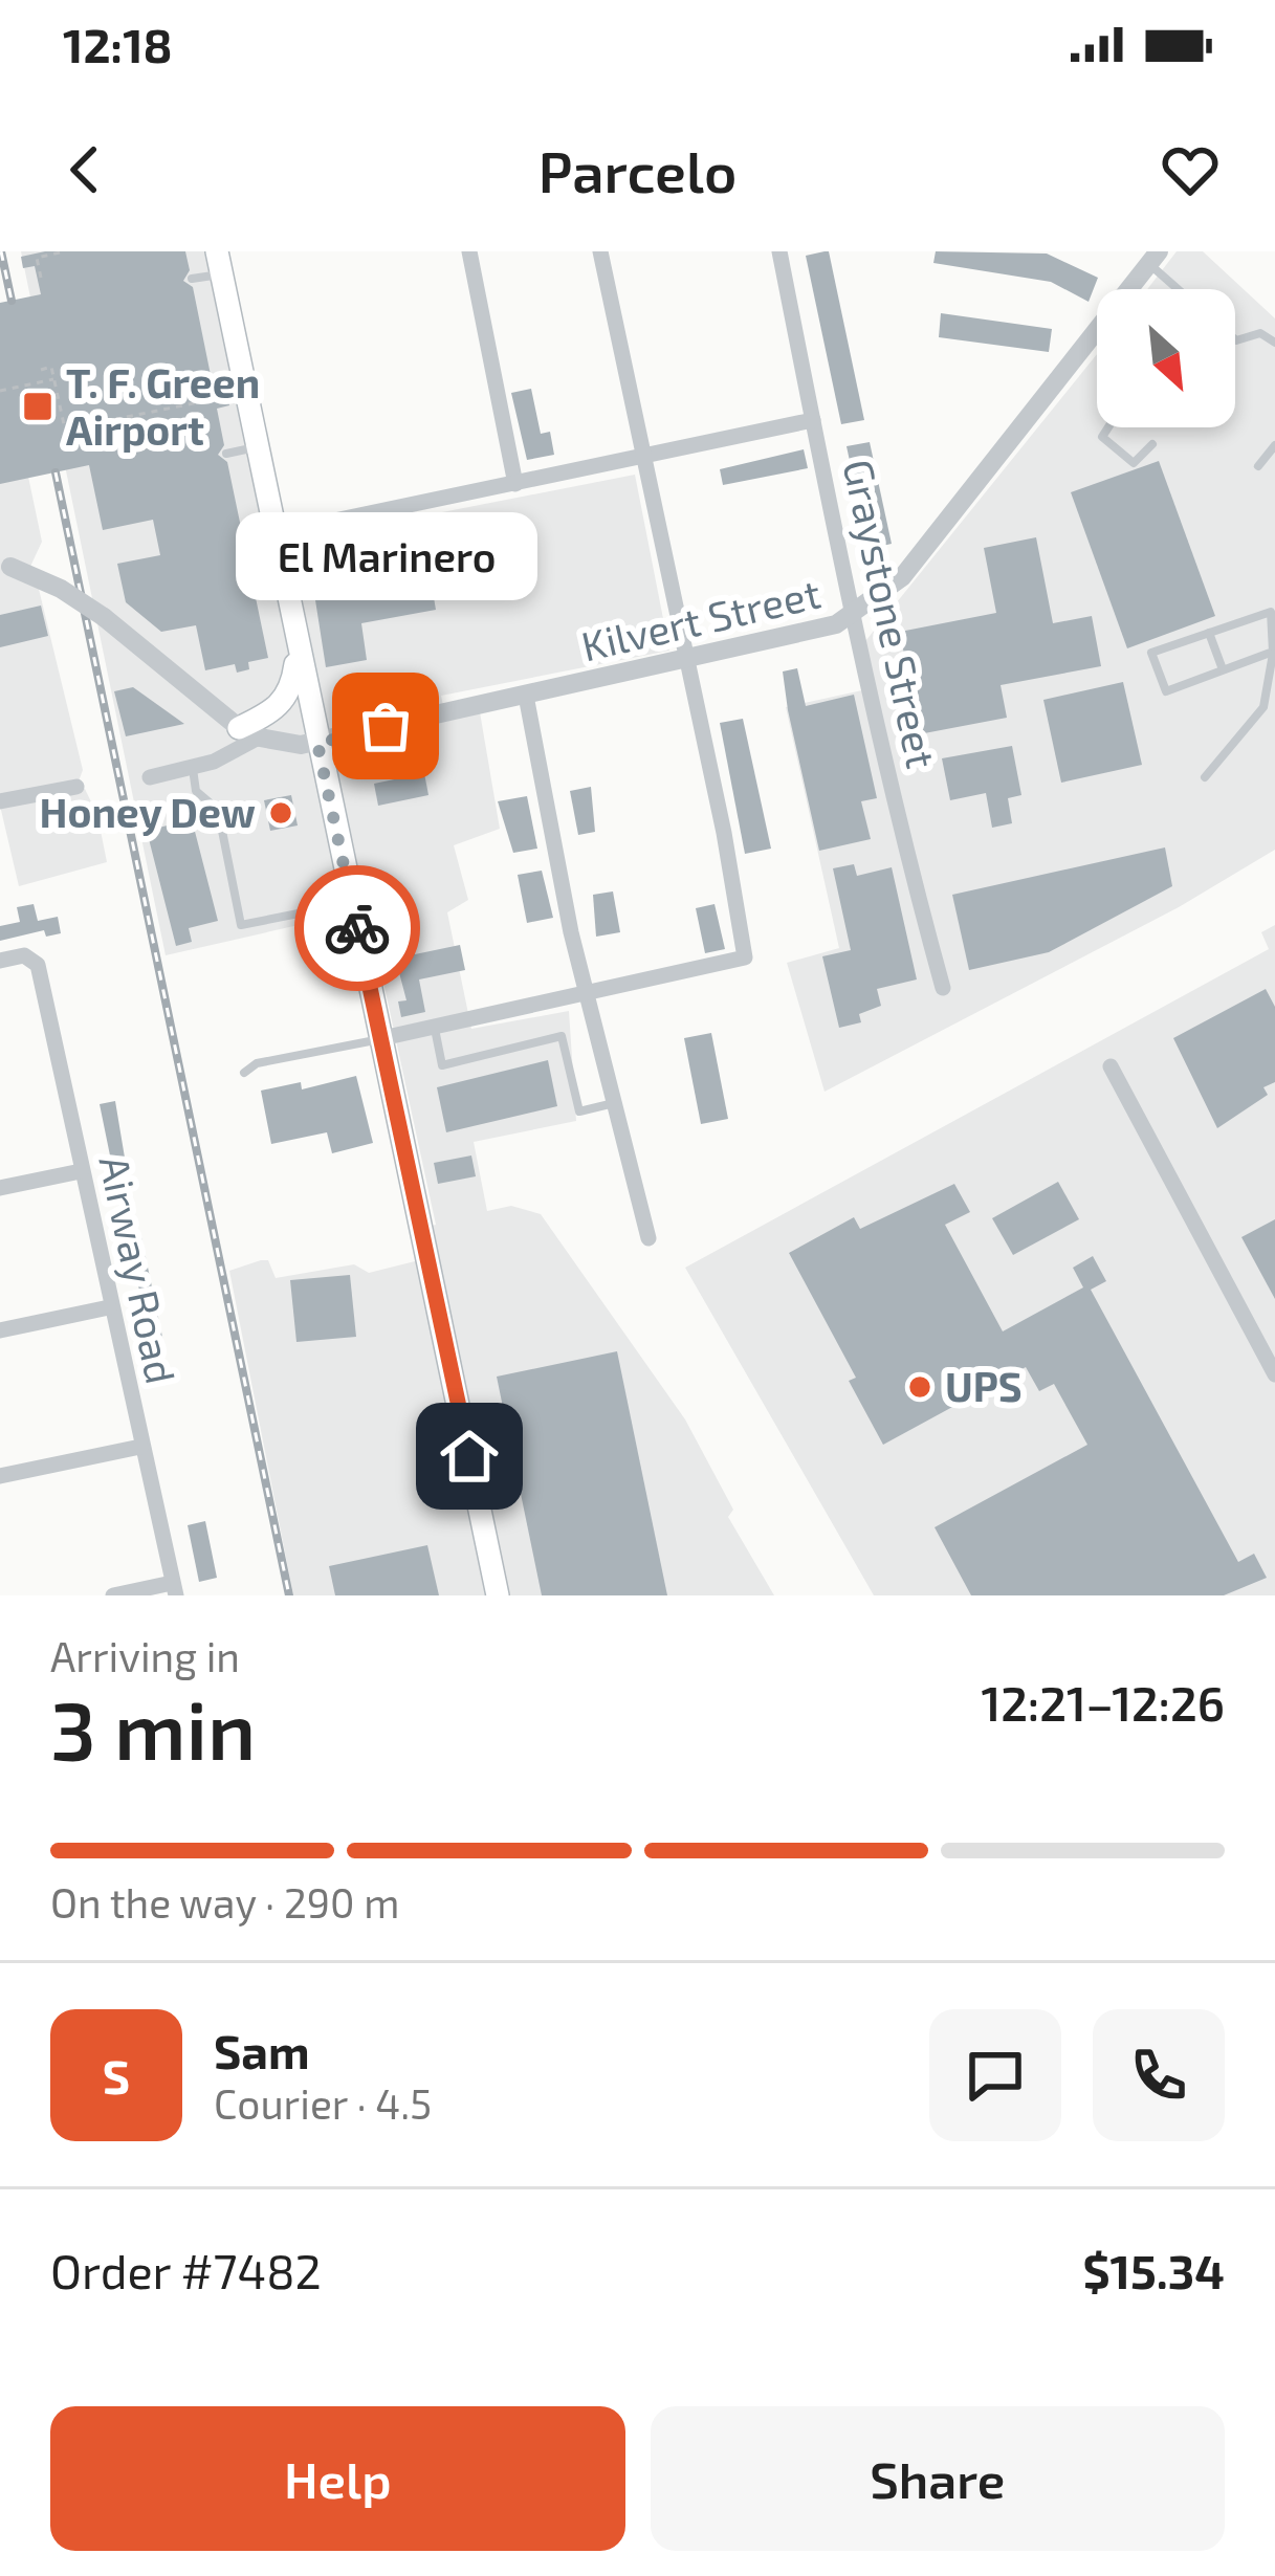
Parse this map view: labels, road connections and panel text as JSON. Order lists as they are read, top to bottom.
{
  "streets": {
    "street": ["Graystone Street", "Kilvert Street", "Airway Road"]
  },
  "crossings": [
    ["Graystone Street", "Kilvert Street"]
  ],
  "places": {
    "transit": ["T. F. Green Airport"],
    "other": ["El Marinero", "Honey Dew", "UPS"]
  },
  "north": "bottom right",
  "page": {
    "status": "12:18",
    "header": "Parcelo",
    "bubble": "El Marinero",
    "heading": ["3 min", "Arriving in", "12:21–12:26"],
    "panel": [
      "Sam",
      "Courier · 4.5",
      "Order #7482",
      "$15.34"
    ],
    "bar": "On the way · 290 m",
    "round": "S",
    "buttons": ["Help", "Share"]
  }
}
